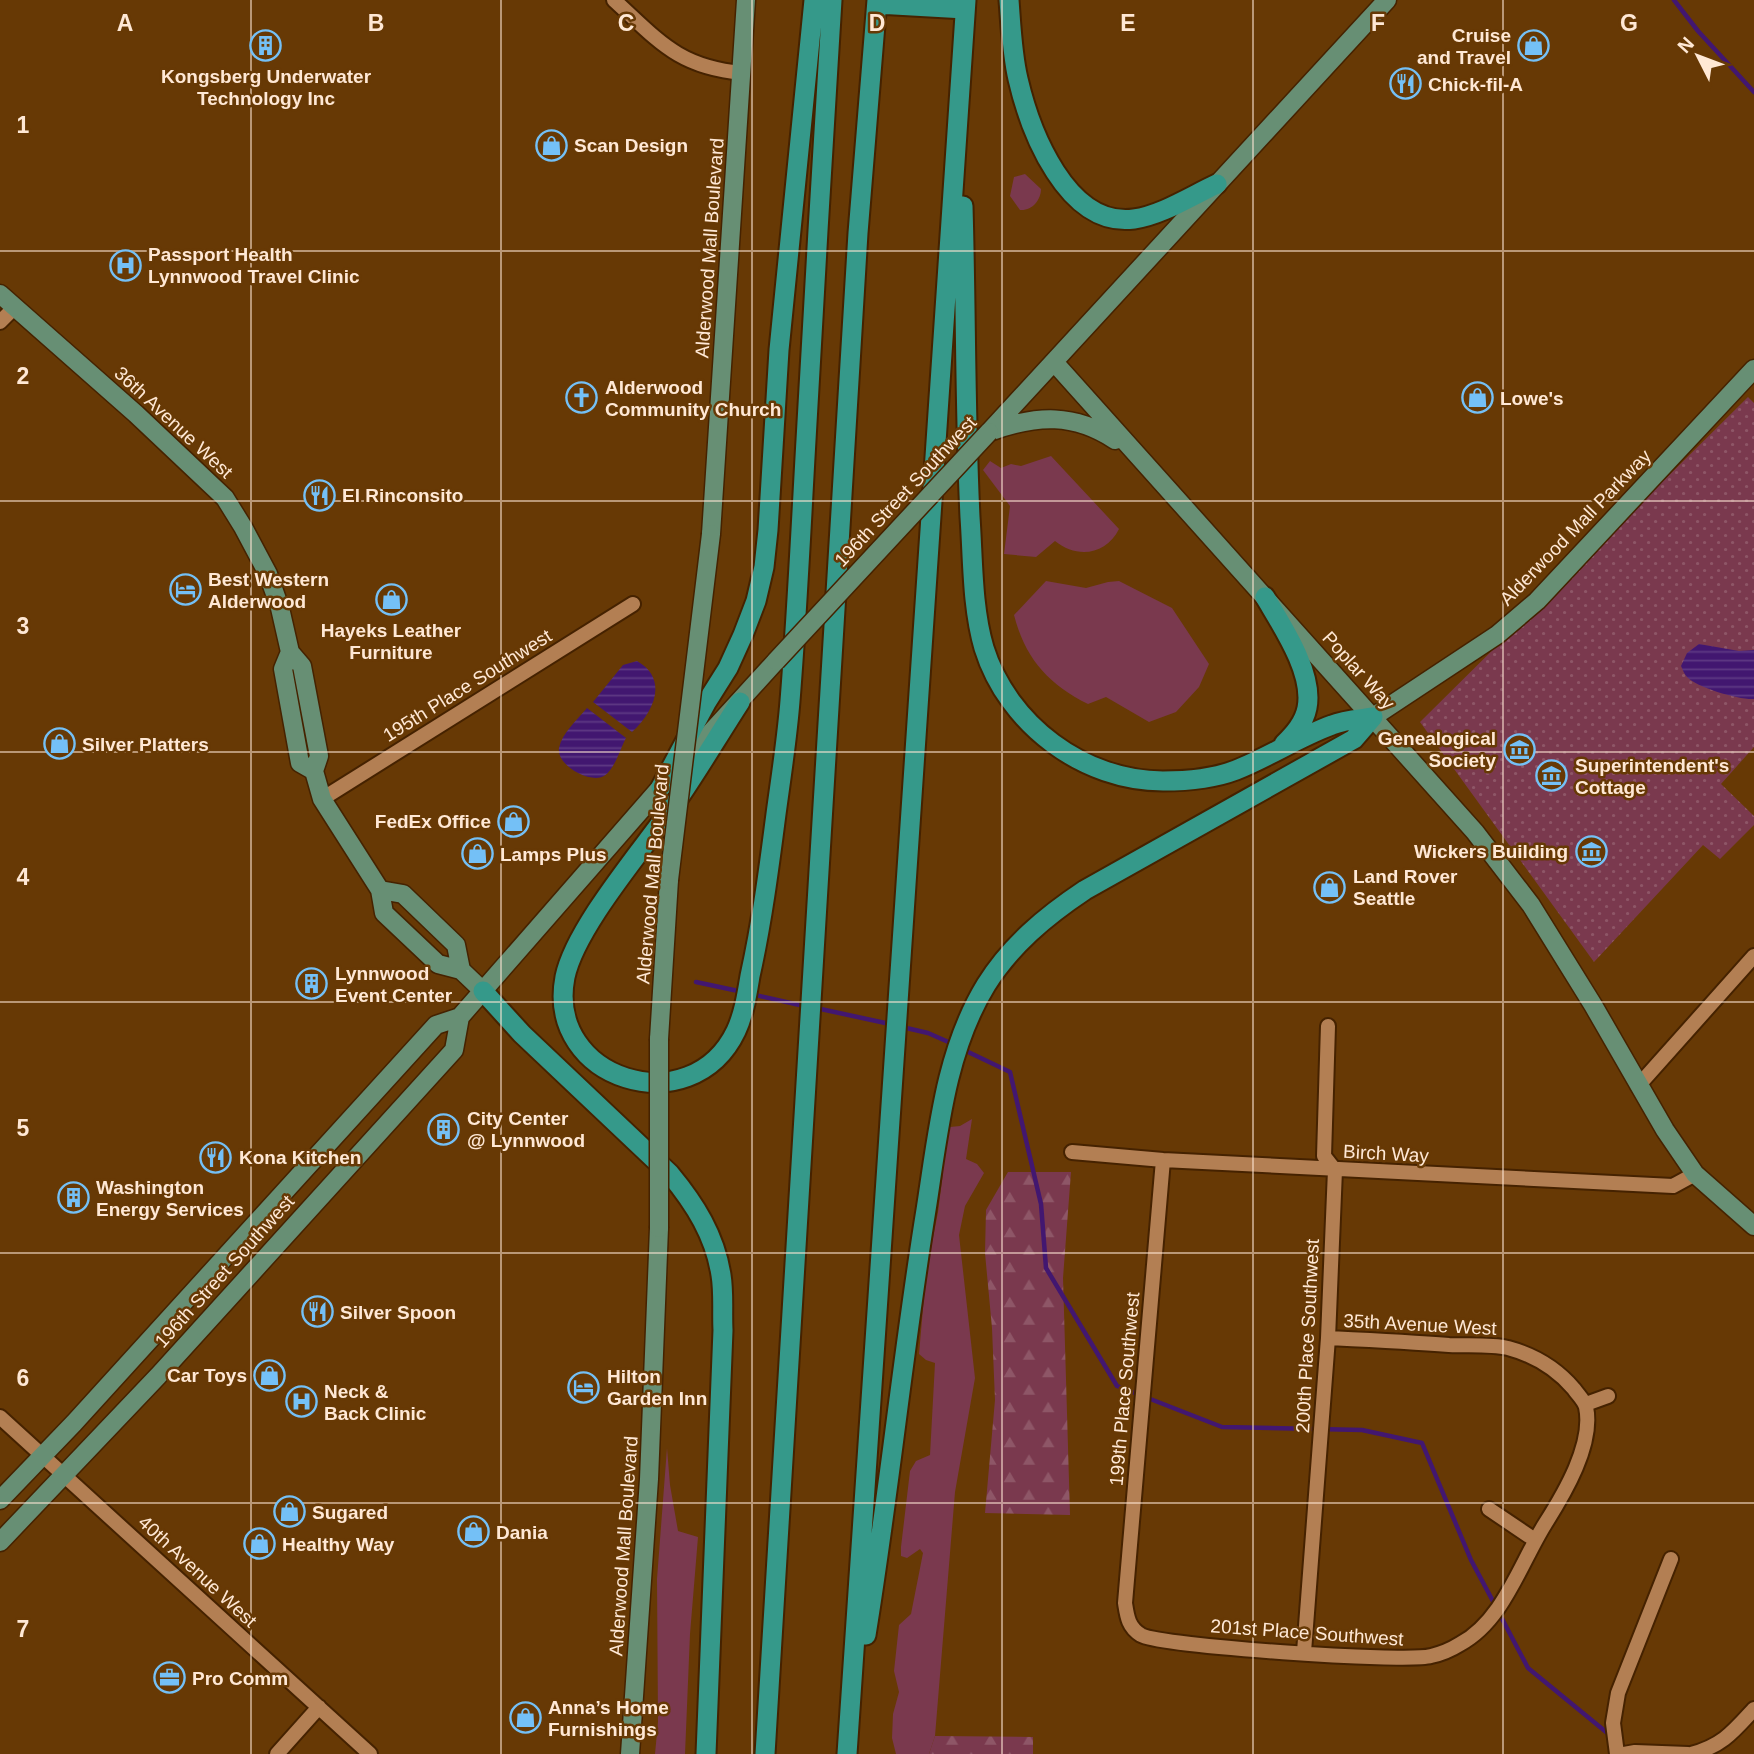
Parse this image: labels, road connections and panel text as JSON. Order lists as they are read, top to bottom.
{
  "streets": {
    "main road": [
      "Alderwood Mall Boulevard",
      "36th Avenue West",
      "196th Street Southwest",
      "Alderwood Mall Parkway",
      "Poplar Way"
    ],
    "street": [
      "195th Place Southwest",
      "Birch Way",
      "35th Avenue West",
      "200th Place Southwest",
      "199th Place Southwest",
      "40th Avenue West",
      "201st Place Southwest"
    ]
  },
  "crossings": [
    ["36th Avenue West", "196th Street Southwest"],
    ["36th Avenue West", "195th Place Southwest"],
    ["196th Street Southwest", "Poplar Way"],
    ["196th Street Southwest", "40th Avenue West"],
    ["Alderwood Mall Parkway", "Poplar Way"],
    ["Poplar Way", "Birch Way"],
    ["Birch Way", "200th Place Southwest"],
    ["Birch Way", "199th Place Southwest"],
    ["35th Avenue West", "200th Place Southwest"],
    ["35th Avenue West", "201st Place Southwest"],
    ["200th Place Southwest", "201st Place Southwest"],
    ["199th Place Southwest", "201st Place Southwest"]
  ],
  "places": {
    "building": [
      "Kongsberg Underwater Technology Inc",
      "Lynnwood Event Center",
      "City Center @ Lynnwood",
      "Washington Energy Services"
    ],
    "shop": [
      "Cruise and Travel",
      "Scan Design",
      "Lowe's",
      "Hayeks Leather Furniture",
      "Silver Platters",
      "FedEx Office",
      "Lamps Plus",
      "Land Rover Seattle",
      "Car Toys",
      "Sugared",
      "Dania",
      "Healthy Way",
      "Anna’s Home Furnishings"
    ],
    "restaurant": [
      "Chick-fil-A",
      "El Rinconsito",
      "Kona Kitchen",
      "Silver Spoon"
    ],
    "hospital": ["Passport Health Lynnwood Travel Clinic", "Neck & Back Clinic"],
    "church": ["Alderwood Community Church"],
    "hotel": ["Best Western Alderwood", "Hilton Garden Inn"],
    "museum": ["Genealogical Society", "Superintendent's Cottage", "Wickers Building"],
    "office": ["Pro Comm"]
  },
  "north": "top left",
  "grid": {
    "columns": [
      "A",
      "B",
      "C",
      "D",
      "E",
      "F",
      "G"
    ],
    "rows": [
      "1",
      "2",
      "3",
      "4",
      "5",
      "6",
      "7"
    ]
  }
}
